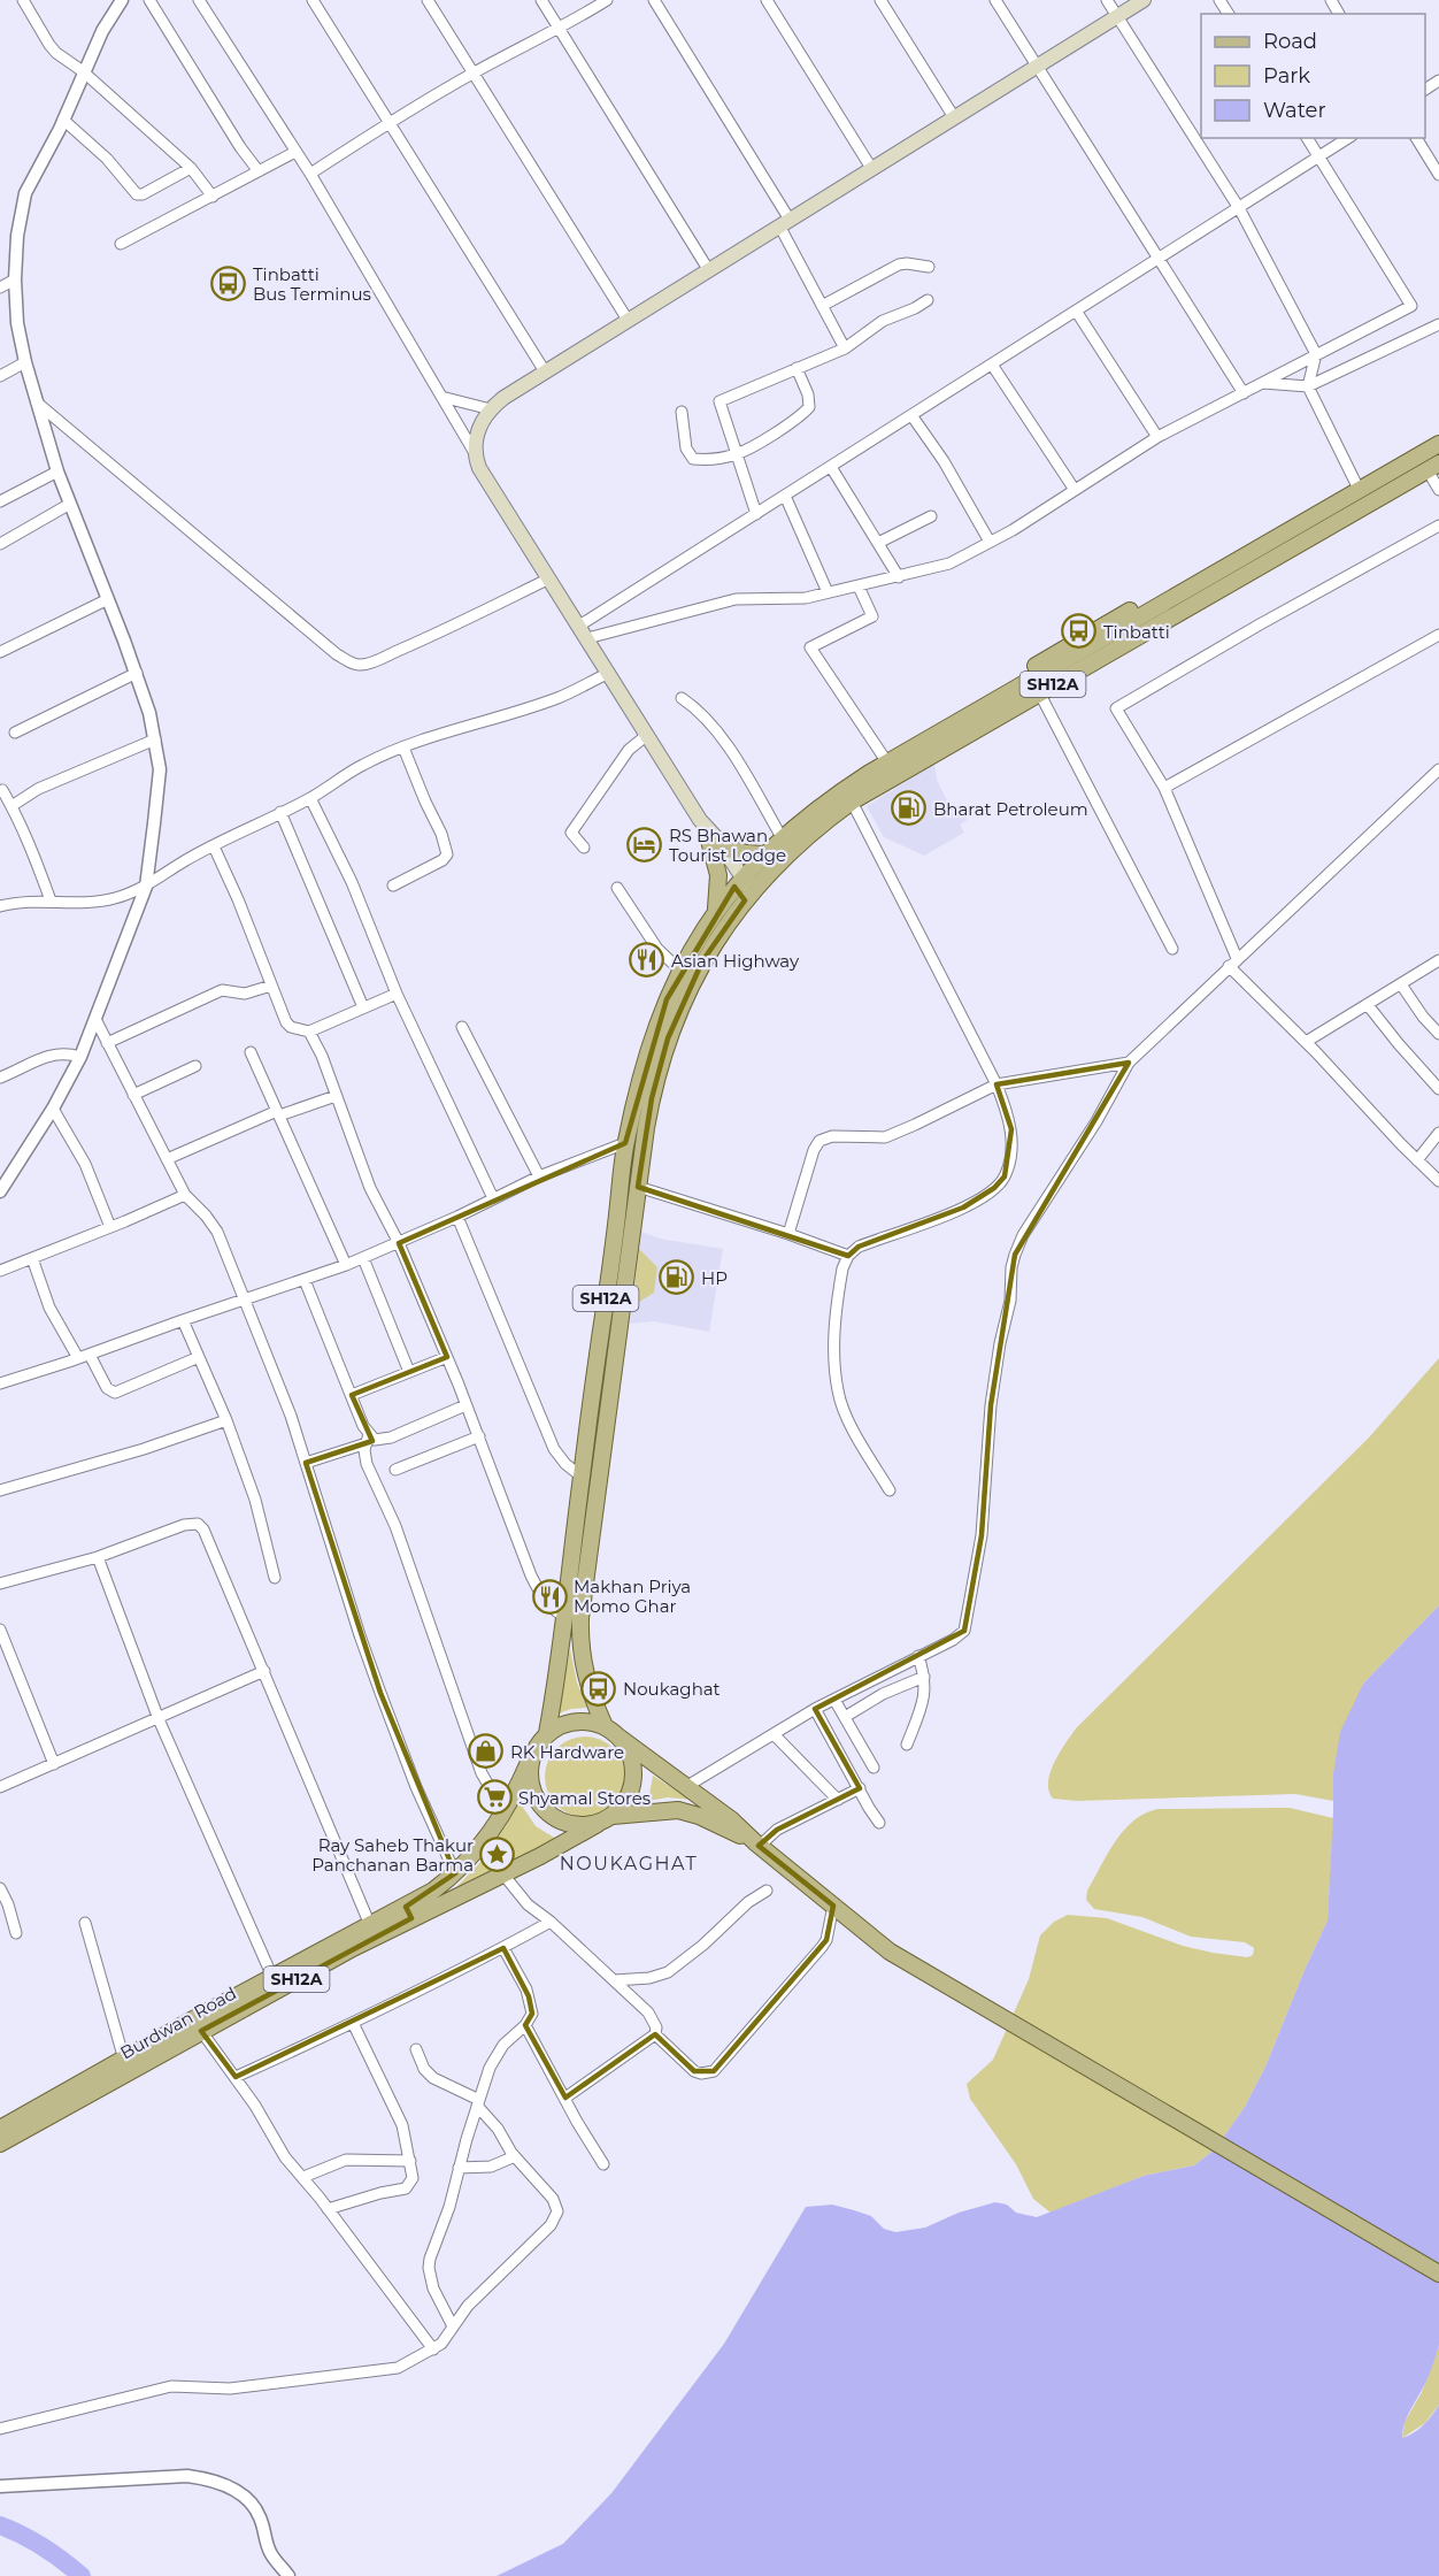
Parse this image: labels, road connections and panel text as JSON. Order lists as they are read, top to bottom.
{
  "streets": {
    "main road": ["SH12A", "Burdwan Road"]
  },
  "crossings": [
    ["SH12A", "Burdwan Road"]
  ],
  "districts": ["NOUKAGHAT"],
  "places": {
    "bus stop": ["Tinbatti Bus Terminus", "Tinbatti", "Noukaghat"],
    "fuel station": ["Bharat Petroleum", "HP"],
    "hotel": ["RS Bhawan Tourist Lodge"],
    "restaurant": ["Asian Highway", "Makhan Priya Momo Ghar"],
    "shop": ["RK Hardware"],
    "supermarket": ["Shyamal Stores"],
    "place": ["Ray Saheb Thakur Panchanan Barma"]
  },
  "legend": ["Road", "Park", "Water"]
}
